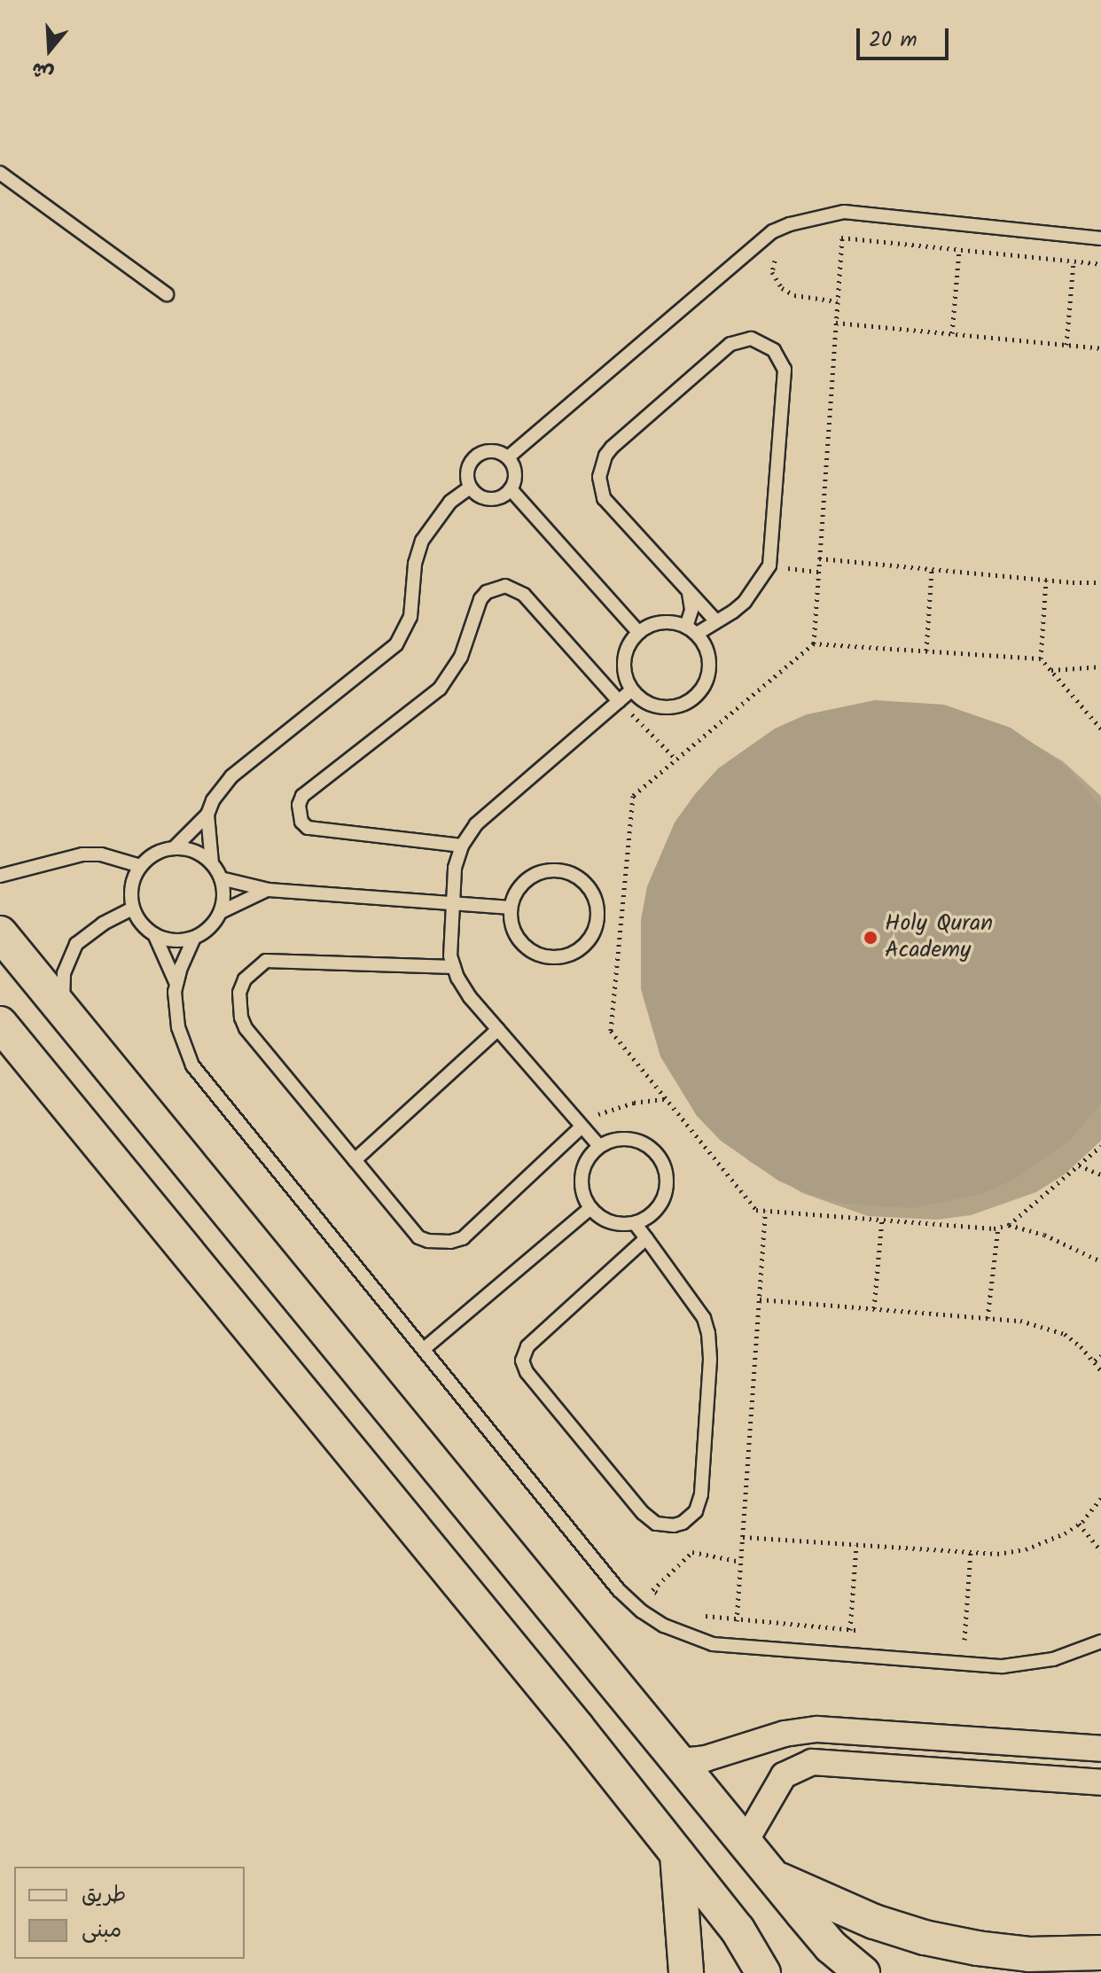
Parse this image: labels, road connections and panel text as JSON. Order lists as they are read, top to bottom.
{
  "places": ["Holy Quran Academy"],
  "legend": ["طريق", "مبنى"],
  "scale_bar": "20 m",
  "north": "bottom"
}
